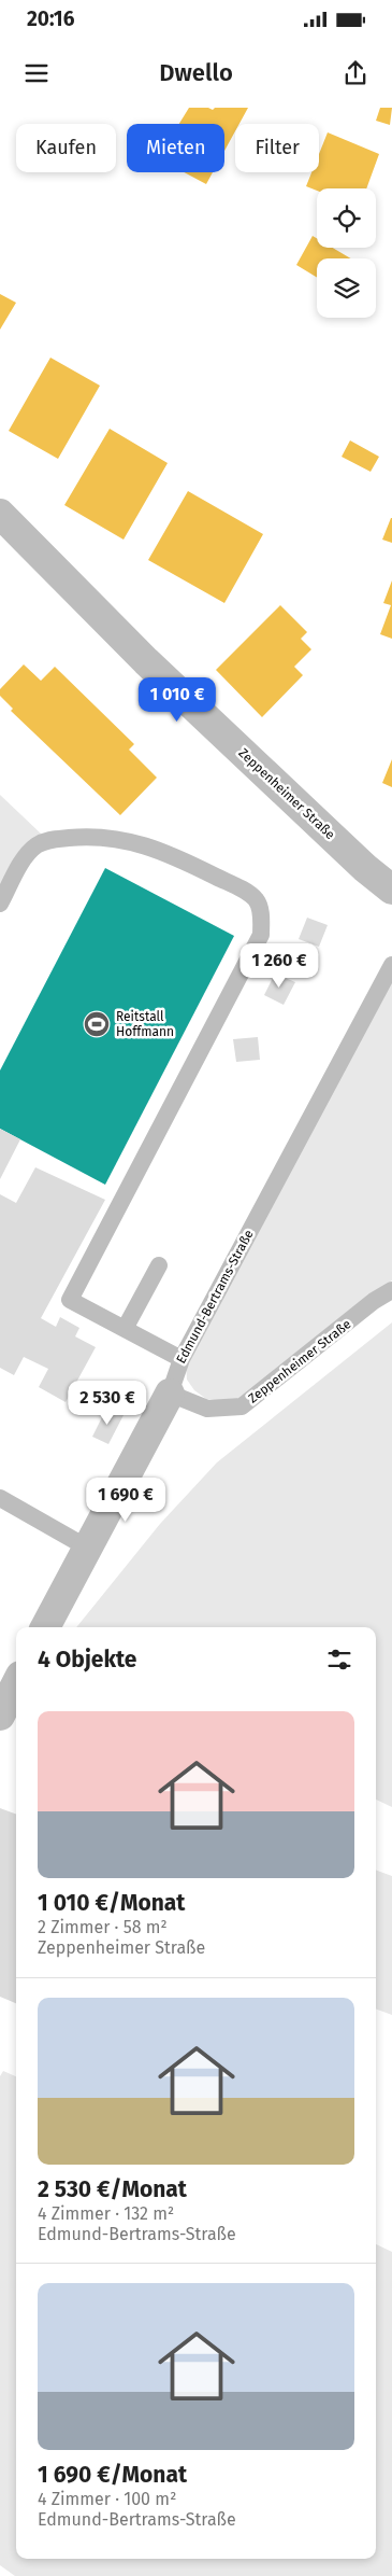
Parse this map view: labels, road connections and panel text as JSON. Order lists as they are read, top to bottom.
{
  "streets": {
    "street": ["Zeppenheimer Straße", "Edmund-Bertrams-Straße"]
  },
  "crossings": [
    ["Zeppenheimer Straße", "Edmund-Bertrams-Straße"]
  ],
  "places": {
    "sports": ["Reitstall Hoffmann"]
  },
  "page": {
    "status": "20:16",
    "header": "Dwello",
    "chip": ["Kaufen", "Mieten", "Filter"],
    "price": [
      "1 010 €",
      "1 260 €",
      "2 530 €",
      "1 690 €"
    ],
    "heading": "4 Objekte",
    "list": [
      {
        "name": "1 010 €/Monat",
        "note": "2 Zimmer · 58 m² · Zeppenheimer Straße"
      },
      {
        "name": "2 530 €/Monat",
        "note": "4 Zimmer · 132 m² · Edmund-Bertrams-Straße"
      },
      {
        "name": "1 690 €/Monat",
        "note": "4 Zimmer · 100 m² · Edmund-Bertrams-Straße"
      }
    ]
  }
}
